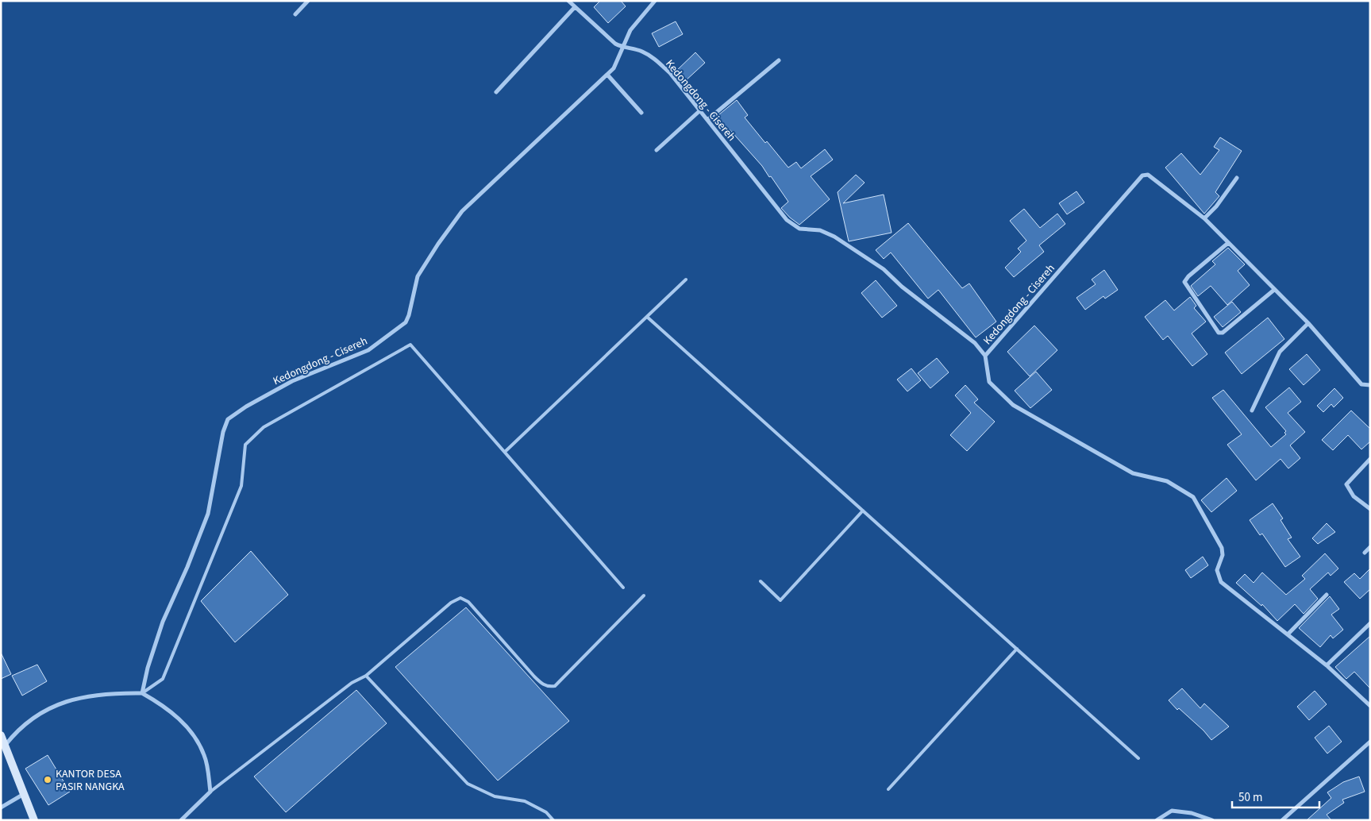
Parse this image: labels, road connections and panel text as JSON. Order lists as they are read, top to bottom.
{
  "streets": {
    "street": ["Kedongdong - Cisereh"]
  },
  "places": ["KANTOR DESA PASIR NANGKA"],
  "scale_bar": "50 m"
}
